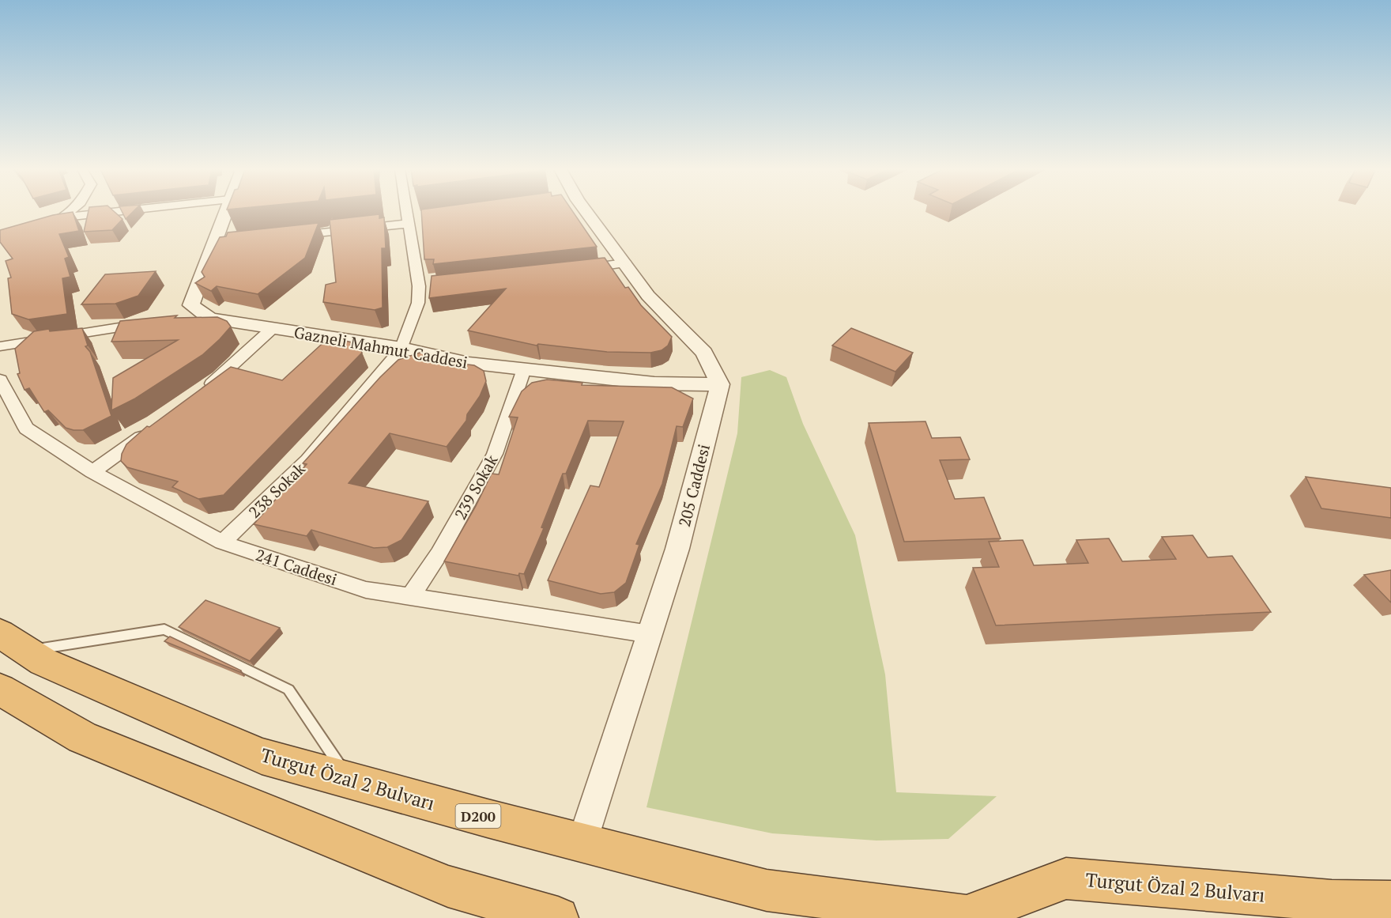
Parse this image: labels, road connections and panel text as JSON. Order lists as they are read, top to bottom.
{
  "streets": {
    "highway": ["Turgut Özal 2 Bulvarı", "D200"],
    "street": [
      "Gazneli Mahmut Caddesi",
      "205 Caddesi",
      "239 Sokak",
      "238 Sokak",
      "241 Caddesi"
    ]
  },
  "crossings": [
    ["Gazneli Mahmut Caddesi", "205 Caddesi"],
    ["Gazneli Mahmut Caddesi", "239 Sokak"],
    ["Gazneli Mahmut Caddesi", "238 Sokak"],
    ["205 Caddesi", "241 Caddesi"],
    ["205 Caddesi", "Turgut Özal 2 Bulvarı"],
    ["239 Sokak", "241 Caddesi"],
    ["238 Sokak", "241 Caddesi"]
  ]
}
